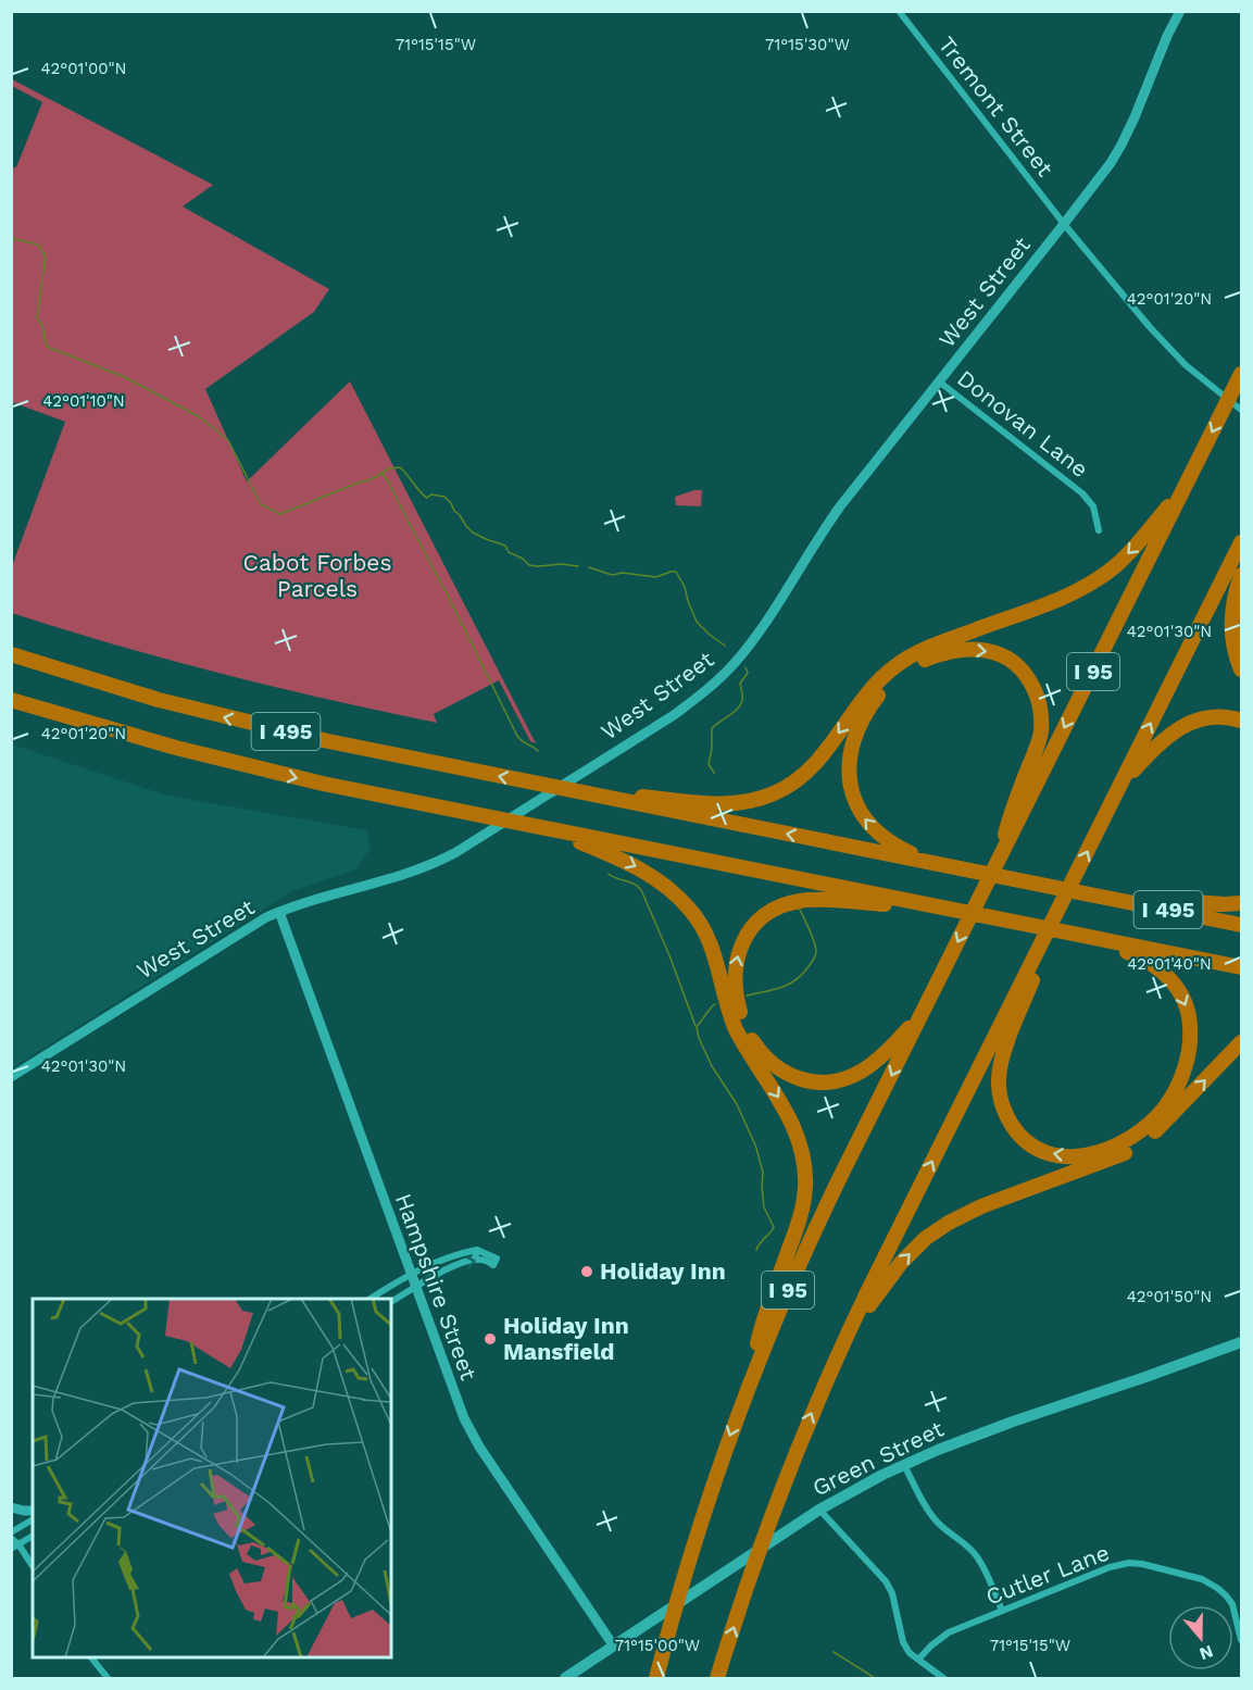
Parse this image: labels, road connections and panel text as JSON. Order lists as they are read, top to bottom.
{
  "streets": {
    "highway": ["I 95", "I 495"],
    "main road": ["Green Street"],
    "street": [
      "Tremont Street",
      "West Street",
      "Donovan Lane",
      "Hampshire Street",
      "Cutler Lane"
    ]
  },
  "crossings": [
    ["Tremont Street", "West Street"],
    ["West Street", "Donovan Lane"],
    ["West Street", "Hampshire Street"],
    ["Hampshire Street", "Green Street"]
  ],
  "parks": ["Cabot Forbes Parcels"],
  "places": ["Holiday Inn", "Holiday Inn Mansfield"],
  "north": "bottom",
  "coordinates": [
    "71°15'15\"W",
    "71°15'30\"W",
    "42°01'00\"N",
    "42°01'20\"N",
    "42°01'10\"N",
    "42°01'30\"N",
    "42°01'40\"N",
    "42°01'50\"N",
    "71°15'00\"W"
  ]
}
